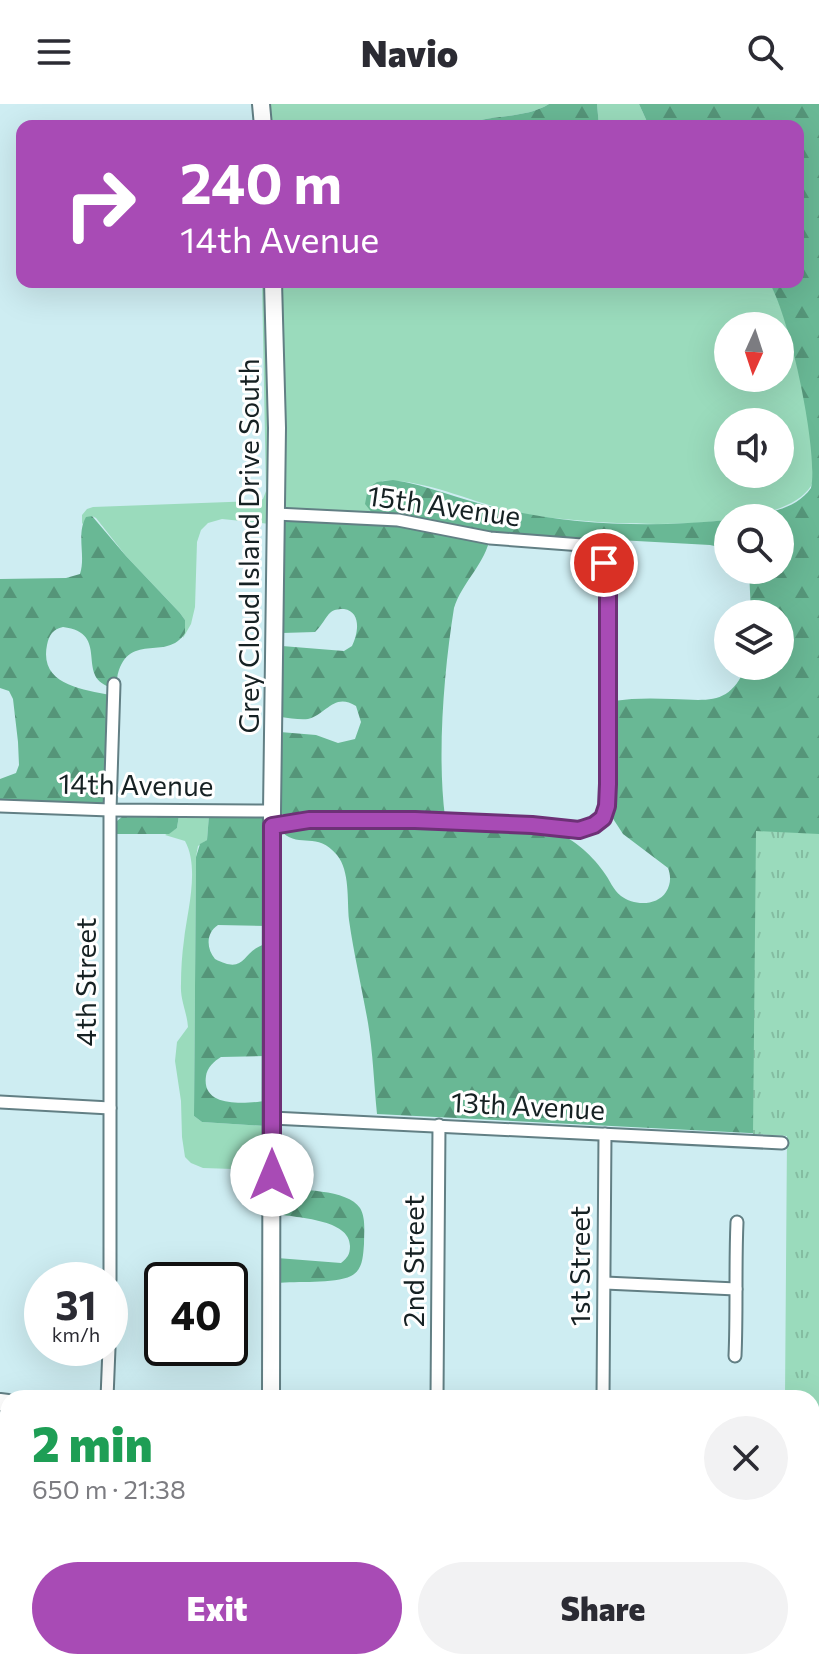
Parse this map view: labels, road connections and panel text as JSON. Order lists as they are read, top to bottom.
{
  "streets": {
    "street": [
      "15th Avenue",
      "Grey Cloud Island Drive South",
      "14th Avenue",
      "4th Street",
      "13th Avenue",
      "2nd Street",
      "1st Street"
    ]
  },
  "crossings": [
    ["15th Avenue", "Grey Cloud Island Drive South"],
    ["15th Avenue", "14th Avenue"],
    ["Grey Cloud Island Drive South", "14th Avenue"],
    ["Grey Cloud Island Drive South", "13th Avenue"],
    ["14th Avenue", "4th Street"],
    ["13th Avenue", "2nd Street"],
    ["13th Avenue", "1st Street"]
  ],
  "north": "bottom",
  "page": {
    "header": "Navio",
    "turn": ["240 m", "14th Avenue"],
    "speed": "31 km/h",
    "limit": "40",
    "heading": ["2 min", "650 m · 21:38"],
    "buttons": ["Exit", "Share"]
  }
}
